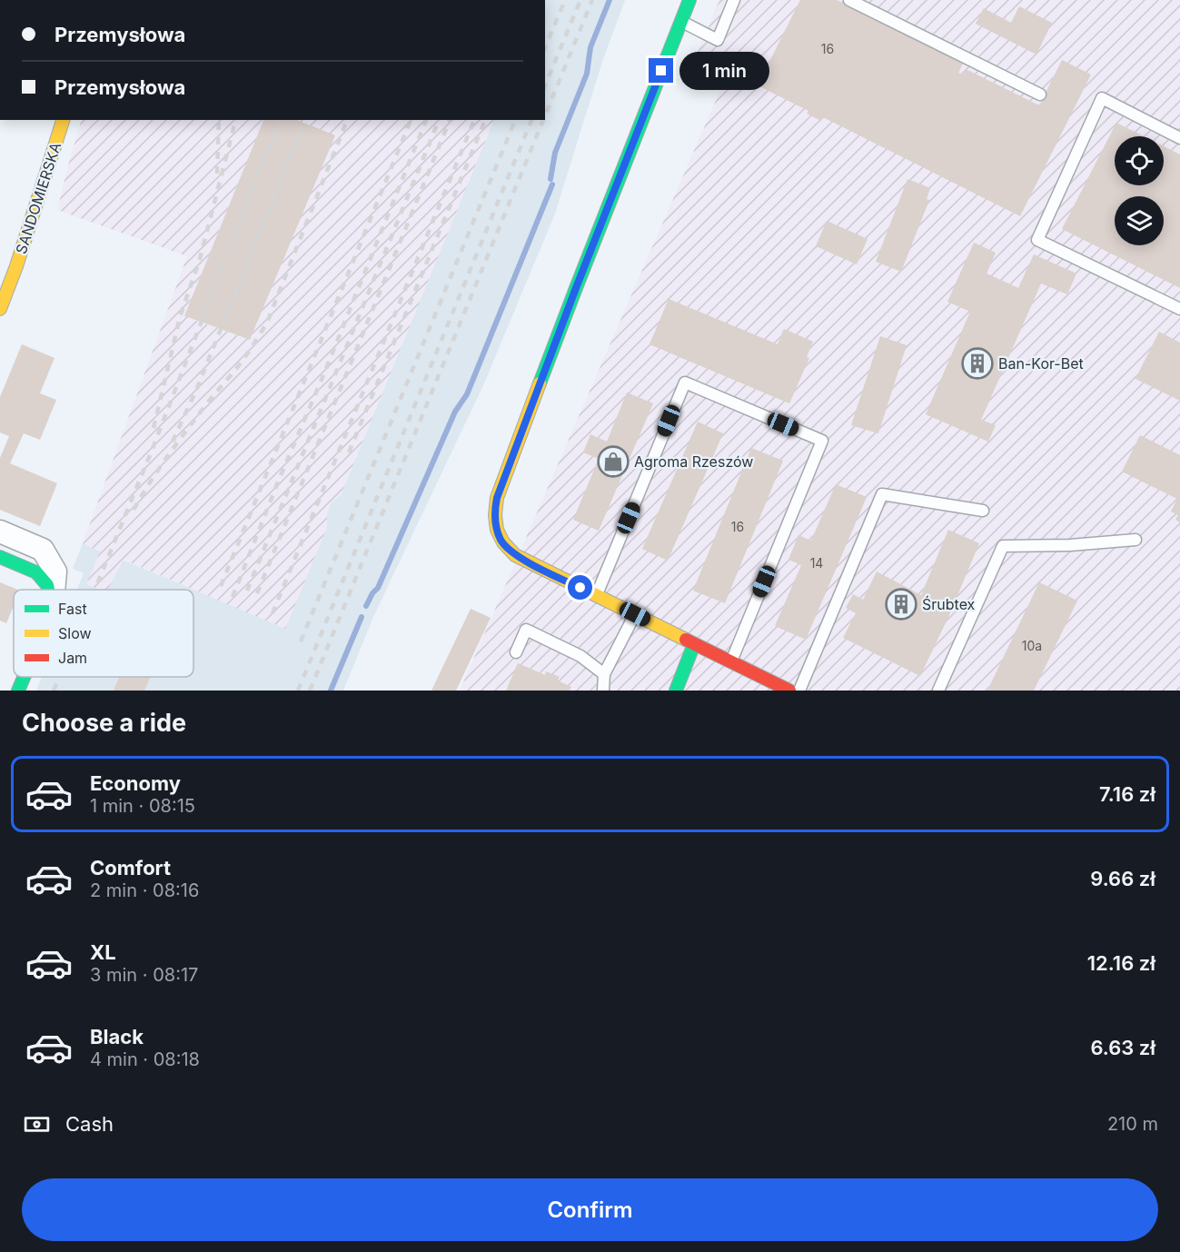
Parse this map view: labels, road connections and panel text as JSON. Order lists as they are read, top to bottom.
{
  "streets": {
    "street": ["SANDOMIERSKA"]
  },
  "places": {
    "building": ["Ban-Kor-Bet", "Śrubtex"],
    "shop": ["Agroma Rzeszów"]
  },
  "house_numbers": [
    "16",
    "16",
    "14",
    "10a"
  ],
  "legend": ["Fast", "Slow", "Jam"],
  "page": {
    "banner": ["Przemysłowa", "Przemysłowa"],
    "bubble": "1 min",
    "heading": "Choose a ride",
    "list": [
      {
        "name": "Economy",
        "note": "1 min · 08:15",
        "value": "7.16 zł"
      },
      {
        "name": "Comfort",
        "note": "2 min · 08:16",
        "value": "9.66 zł"
      },
      {
        "name": "XL",
        "note": "3 min · 08:17",
        "value": "12.16 zł"
      },
      {
        "name": "Black",
        "note": "4 min · 08:18",
        "value": "6.63 zł"
      }
    ],
    "pay": ["Cash", "210 m"],
    "buttons": "Confirm"
  }
}
